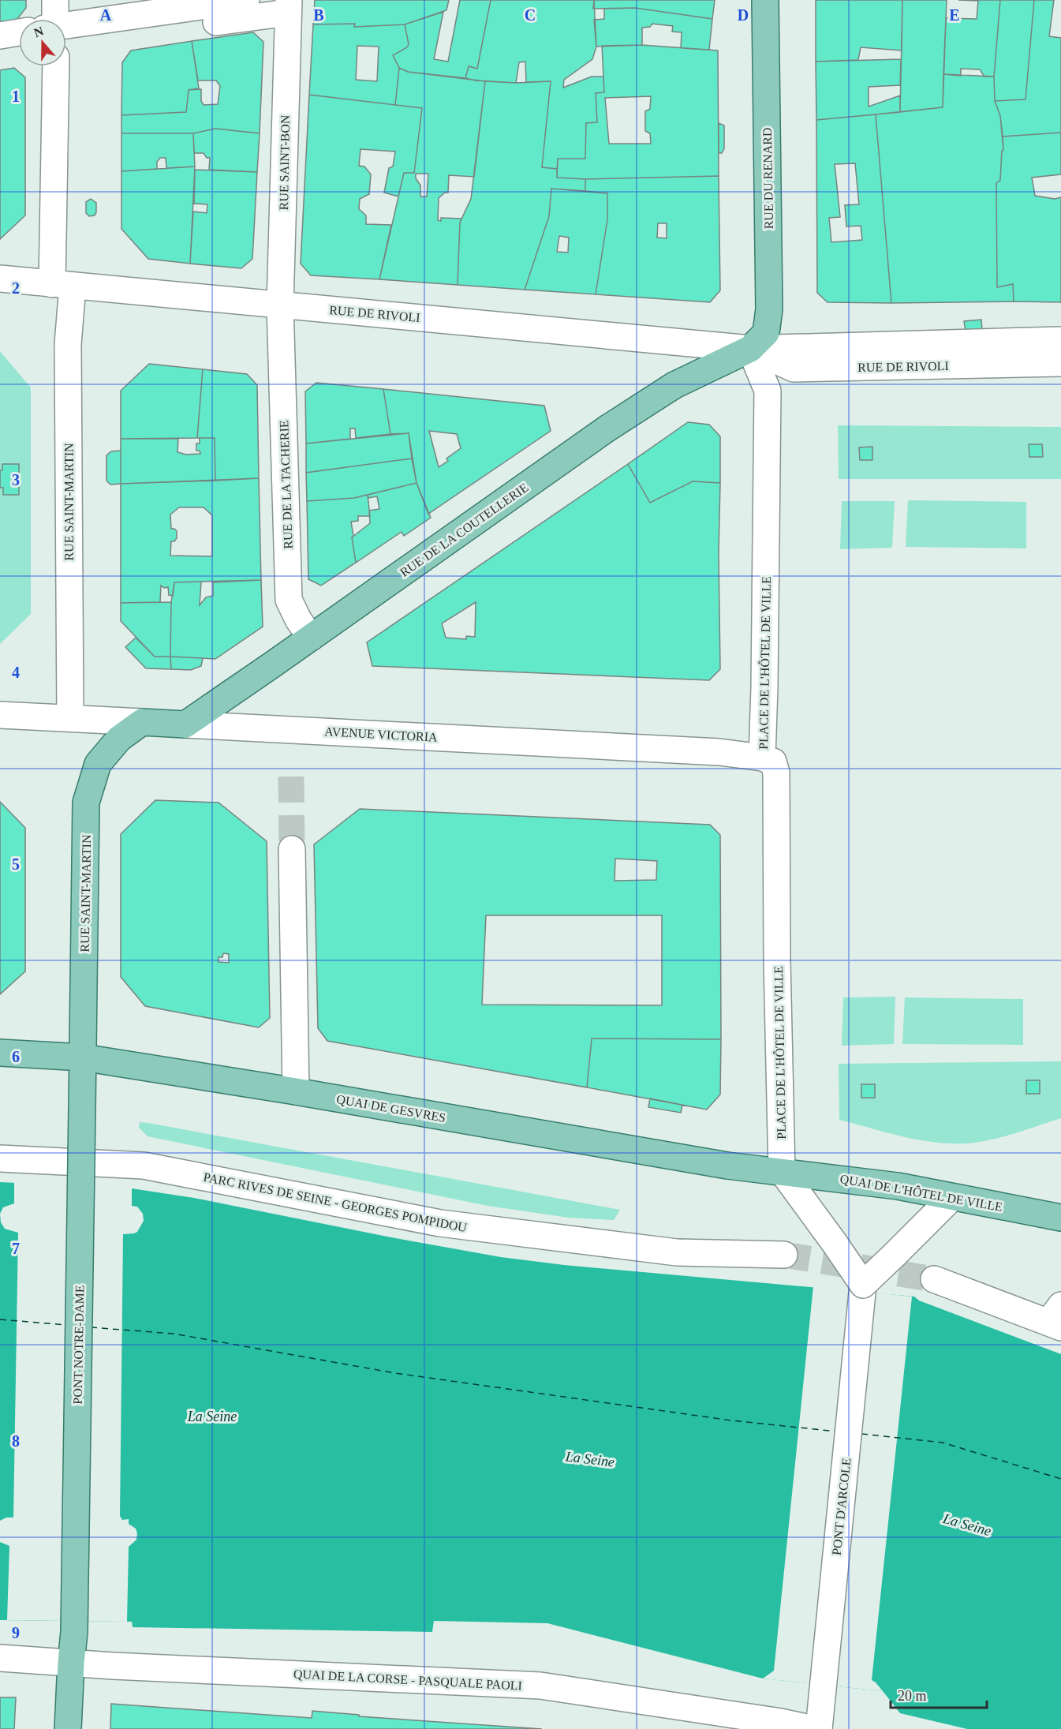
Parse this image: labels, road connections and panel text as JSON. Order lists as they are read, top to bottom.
{
  "streets": {
    "main road": [
      "RUE DU RENARD",
      "RUE SAINT-MARTIN",
      "RUE DE LA COUTELLERIE",
      "AVENUE VICTORIA",
      "QUAI DE GESVRES",
      "QUAI DE L'HÔTEL DE VILLE",
      "PONT NOTRE-DAME"
    ],
    "street": [
      "RUE SAINT-BON",
      "RUE DE RIVOLI",
      "RUE DE LA TACHERIE",
      "PLACE DE L'HÔTEL DE VILLE",
      "PARC RIVES DE SEINE - GEORGES POMPIDOU",
      "PONT D'ARCOLE",
      "QUAI DE LA CORSE - PASQUALE PAOLI"
    ]
  },
  "crossings": [
    ["RUE SAINT-BON", "RUE DE RIVOLI"],
    ["RUE SAINT-BON", "RUE DE LA TACHERIE"],
    ["RUE DU RENARD", "RUE DE RIVOLI"],
    ["RUE DU RENARD", "RUE DE LA COUTELLERIE"],
    ["RUE DU RENARD", "PLACE DE L'HÔTEL DE VILLE"],
    ["RUE DE RIVOLI", "RUE DE LA TACHERIE"],
    ["RUE DE RIVOLI", "RUE SAINT-MARTIN"],
    ["RUE DE RIVOLI", "RUE DE LA COUTELLERIE"],
    ["RUE DE RIVOLI", "PLACE DE L'HÔTEL DE VILLE"],
    ["RUE DE LA TACHERIE", "RUE DE LA COUTELLERIE"],
    ["RUE SAINT-MARTIN", "AVENUE VICTORIA"],
    ["RUE SAINT-MARTIN", "QUAI DE GESVRES"],
    ["RUE SAINT-MARTIN", "PONT NOTRE-DAME"],
    ["RUE DE LA COUTELLERIE", "PLACE DE L'HÔTEL DE VILLE"],
    ["RUE DE LA COUTELLERIE", "AVENUE VICTORIA"],
    ["PLACE DE L'HÔTEL DE VILLE", "AVENUE VICTORIA"],
    ["PLACE DE L'HÔTEL DE VILLE", "QUAI DE GESVRES"],
    ["PLACE DE L'HÔTEL DE VILLE", "QUAI DE L'HÔTEL DE VILLE"],
    ["QUAI DE GESVRES", "QUAI DE L'HÔTEL DE VILLE"],
    ["QUAI DE GESVRES", "PONT NOTRE-DAME"],
    ["PONT NOTRE-DAME", "QUAI DE LA CORSE - PASQUALE PAOLI"]
  ],
  "water": ["La Seine"],
  "scale_bar": "20 m",
  "north": "top",
  "grid": {
    "columns": [
      "A",
      "B",
      "C",
      "D",
      "E"
    ],
    "rows": [
      "1",
      "2",
      "3",
      "4",
      "5",
      "6",
      "7",
      "8",
      "9"
    ]
  }
}
